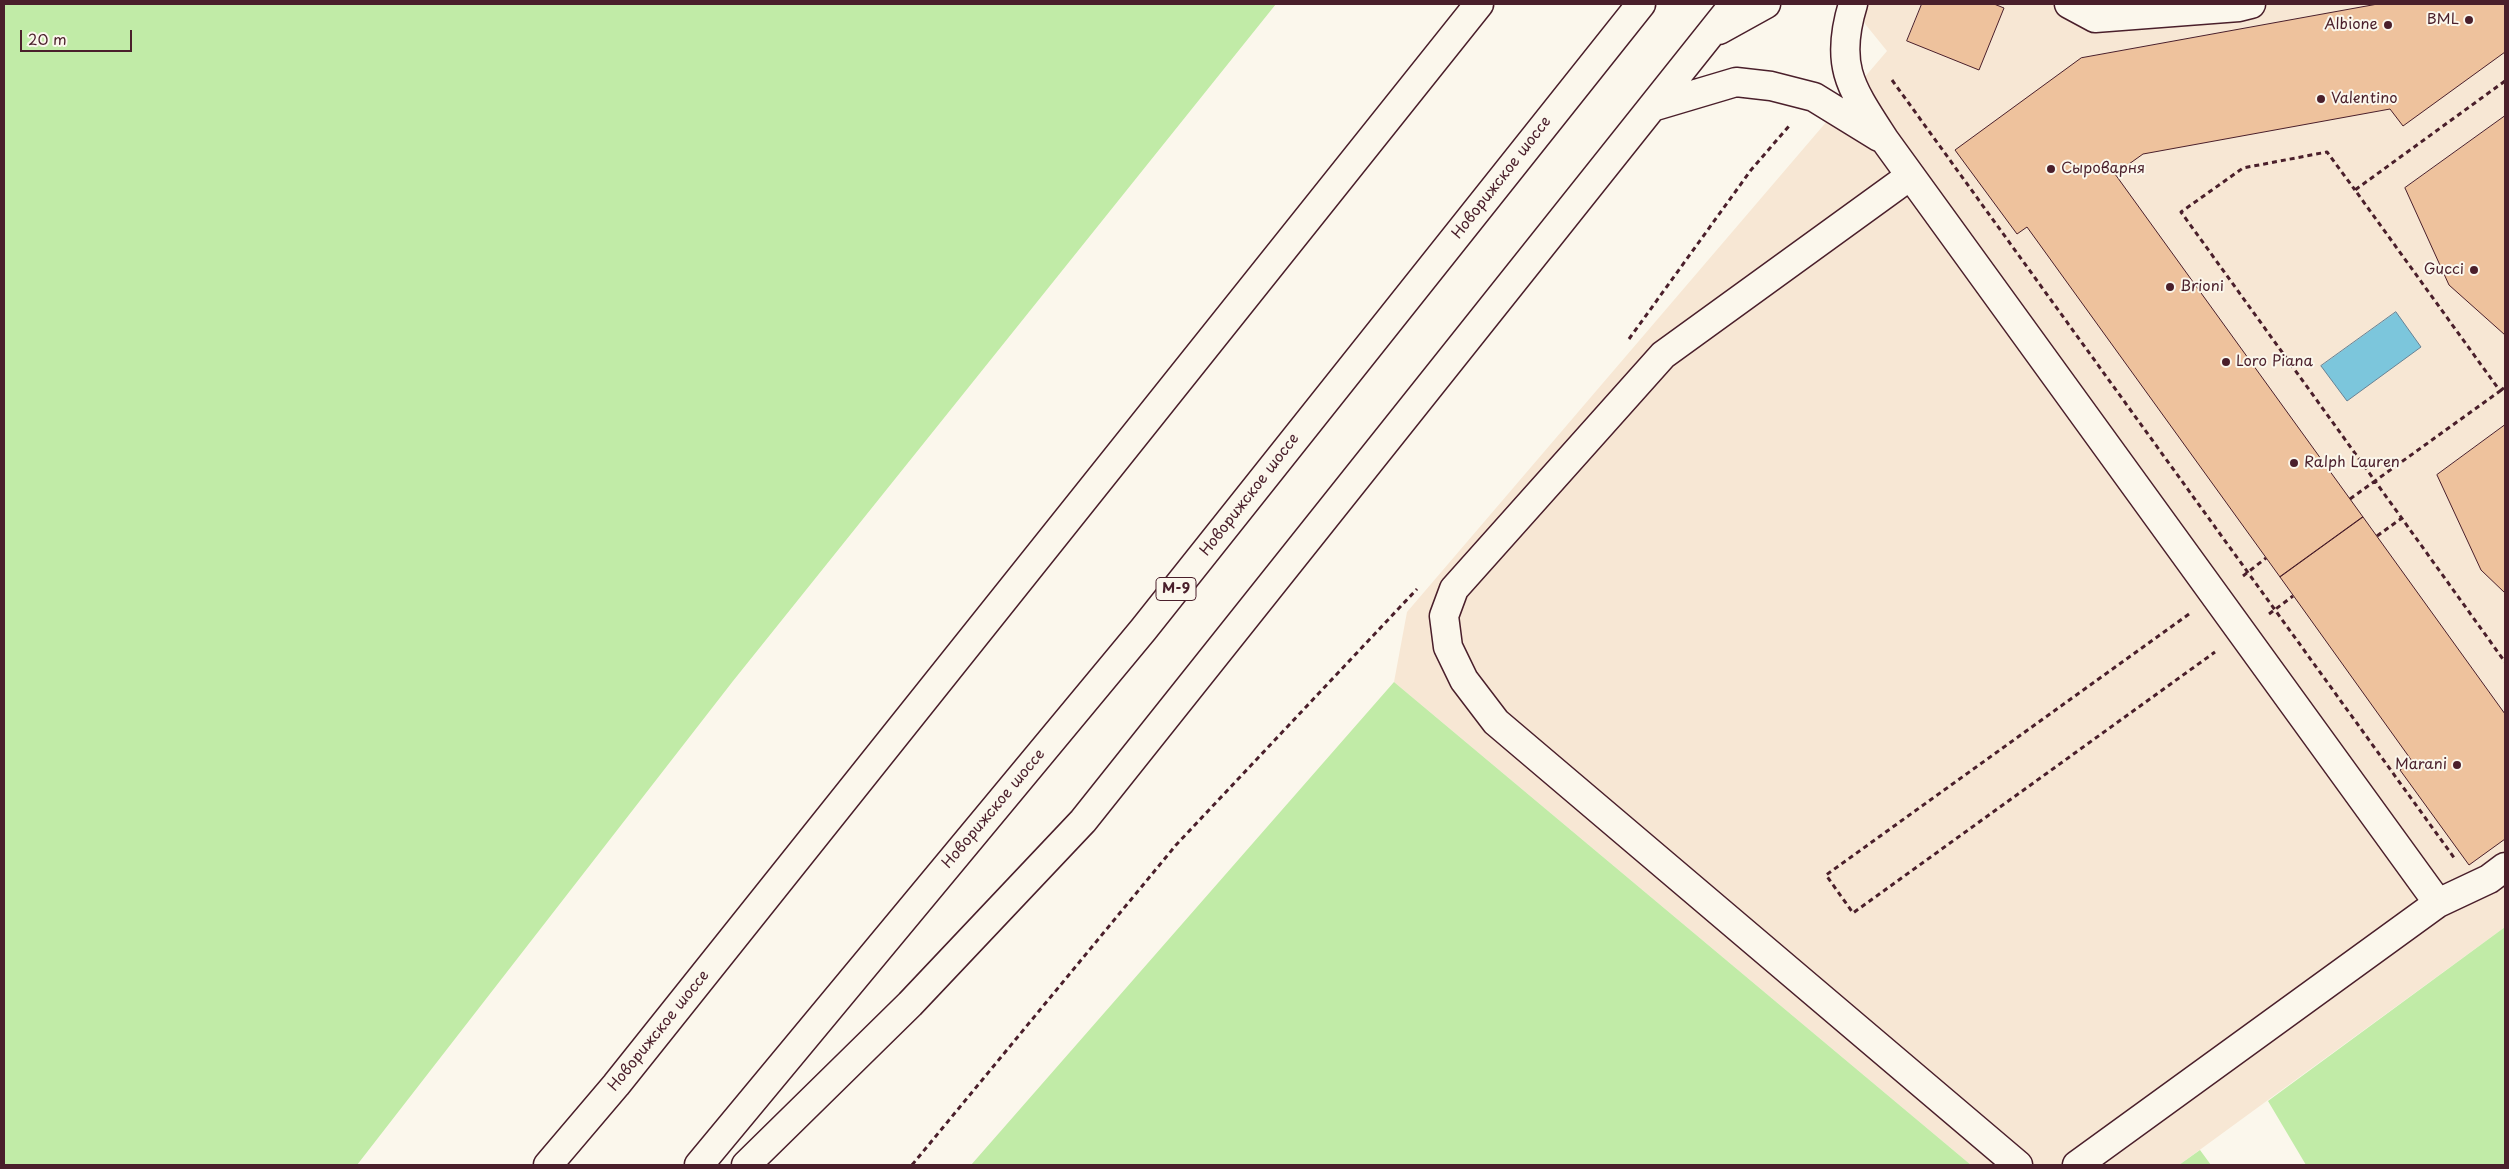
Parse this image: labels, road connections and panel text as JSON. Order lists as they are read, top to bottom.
{
  "streets": {
    "main road": ["Новорижское шоссе", "М-9"]
  },
  "places": [
    "BML",
    "Albione",
    "Valentino",
    "Сыроварня",
    "Gucci",
    "Brioni",
    "Loro Piana",
    "Ralph Lauren",
    "Marani"
  ],
  "scale_bar": "20 m"
}
